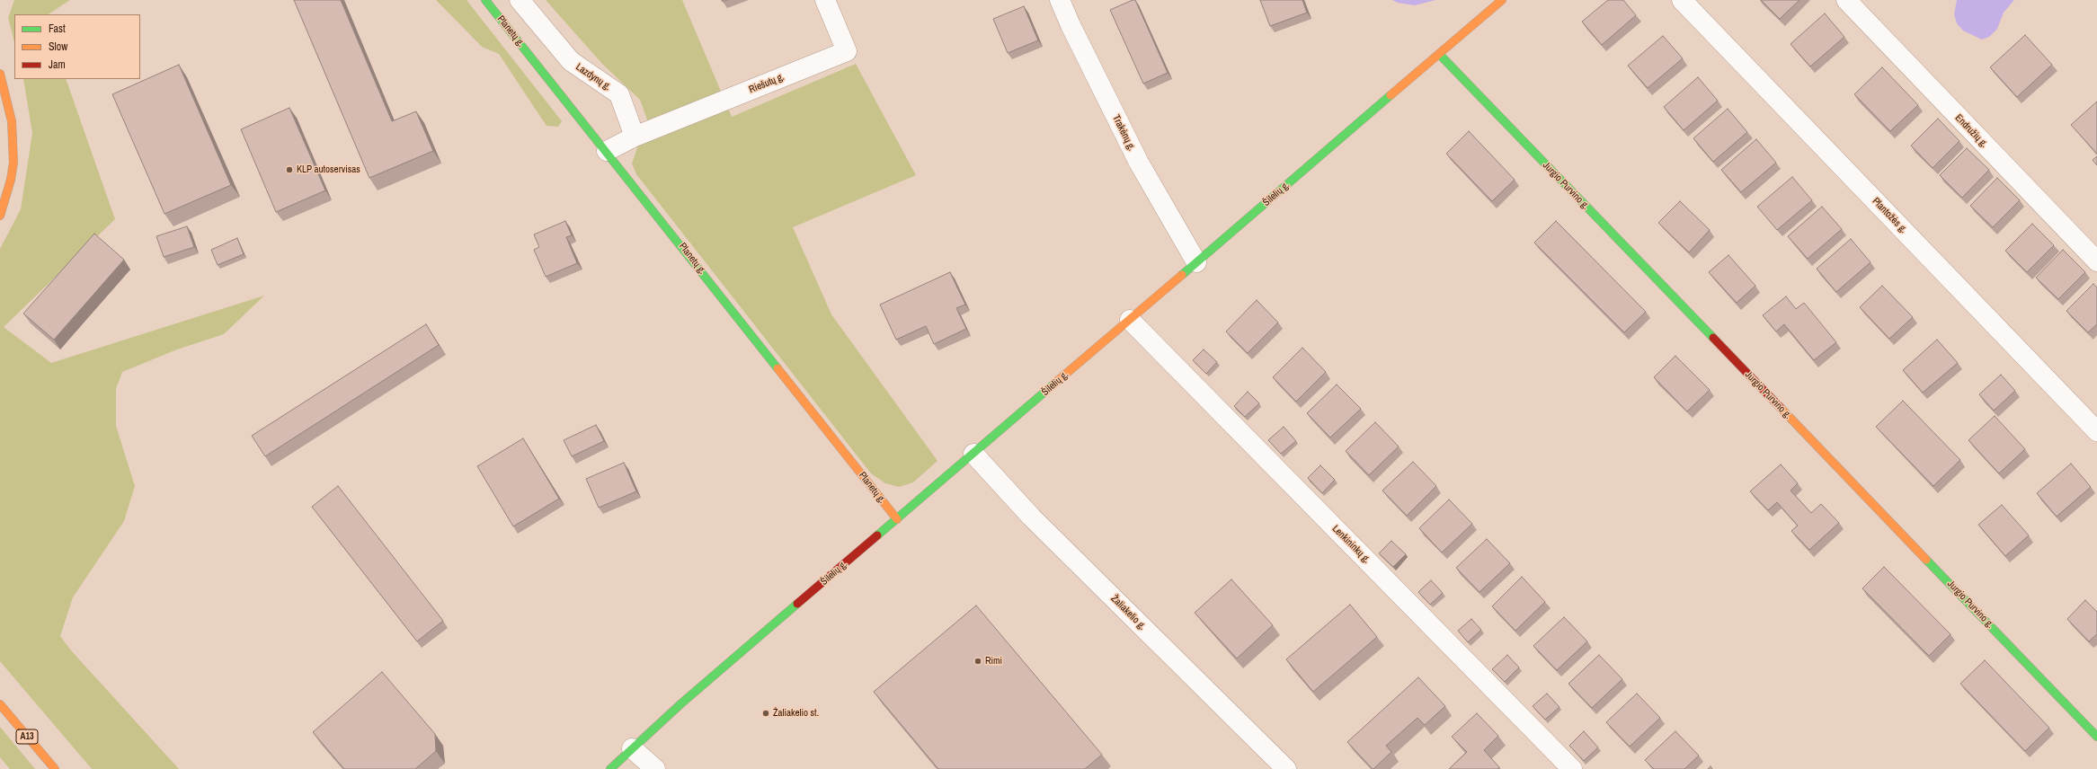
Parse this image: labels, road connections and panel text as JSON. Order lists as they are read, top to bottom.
{
  "streets": {
    "main road": [
      "Planetų g.",
      "Jurgio Purvino g.",
      "Šilelių g.",
      "A13"
    ],
    "street": [
      "Lazdynų g.",
      "Riešutų g.",
      "Endružių g.",
      "Trakėnų g.",
      "Plantožės g.",
      "Lenkininkų g.",
      "Žaliakelio g."
    ]
  },
  "crossings": [
    ["Planetų g.", "Šilelių g."],
    ["Lazdynų g.", "Riešutų g."],
    ["Trakėnų g.", "Šilelių g."],
    ["Jurgio Purvino g.", "Šilelių g."],
    ["Šilelių g.", "Lenkininkų g."],
    ["Šilelių g.", "Žaliakelio g."]
  ],
  "places": ["KLP autoservisas", "Rimi", "Žaliakelio st."],
  "legend": ["Fast", "Slow", "Jam"]
}
